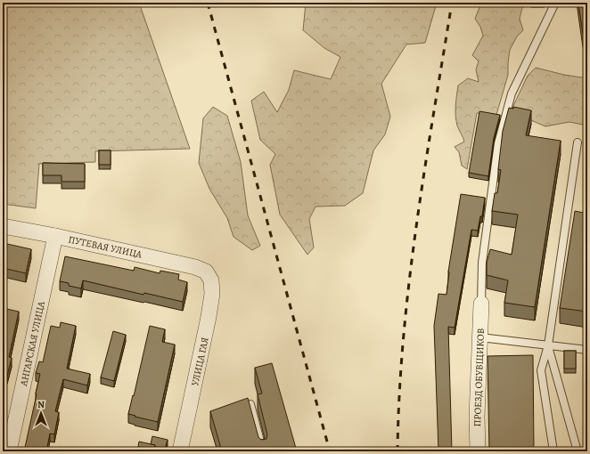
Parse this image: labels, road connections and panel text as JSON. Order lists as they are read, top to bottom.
{
  "streets": {
    "street": [
      "ПУТЕВАЯ УЛИЦА",
      "АНГАРСКАЯ УЛИЦА",
      "УЛИЦА ГАЯ",
      "ПРОЕЗД ОБУВЩИКОВ"
    ]
  },
  "crossings": [
    ["ПУТЕВАЯ УЛИЦА", "АНГАРСКАЯ УЛИЦА"],
    ["ПУТЕВАЯ УЛИЦА", "УЛИЦА ГАЯ"]
  ],
  "north": "top"
}
